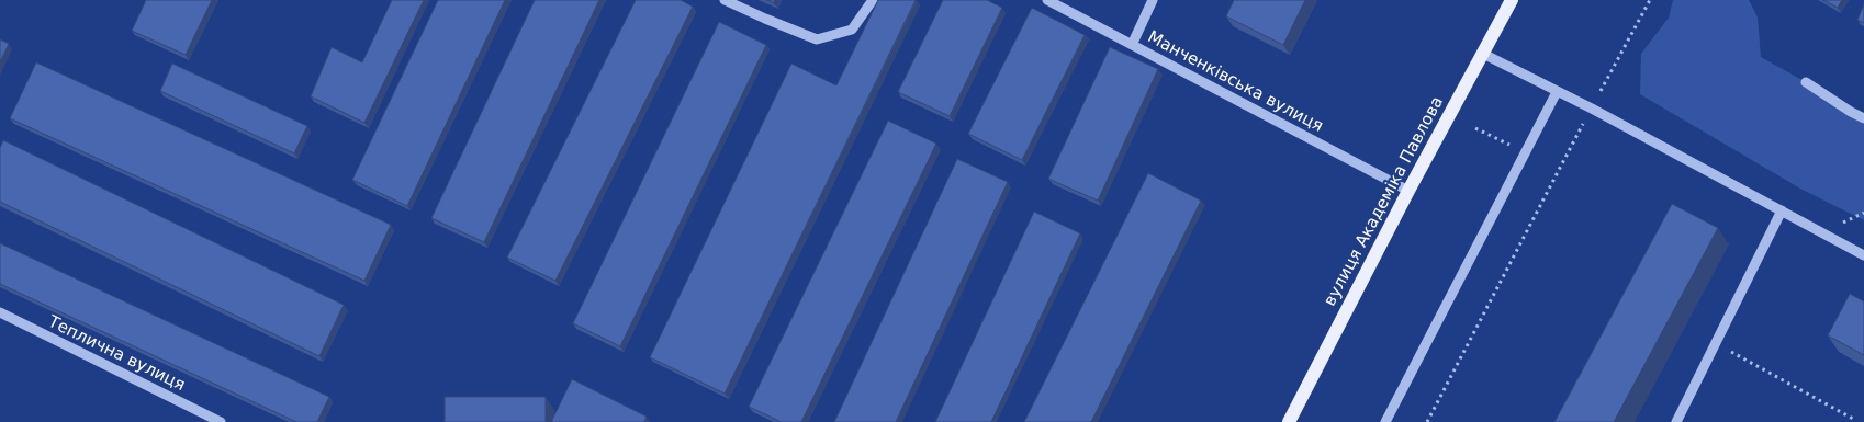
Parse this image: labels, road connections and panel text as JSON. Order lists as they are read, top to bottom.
{
  "streets": {
    "main road": ["вулиця Академіка Павлова"],
    "street": ["Манченківська вулиця", "Теплична вулиця"]
  },
  "crossings": [
    ["Манченківська вулиця", "вулиця Академіка Павлова"]
  ]
}
